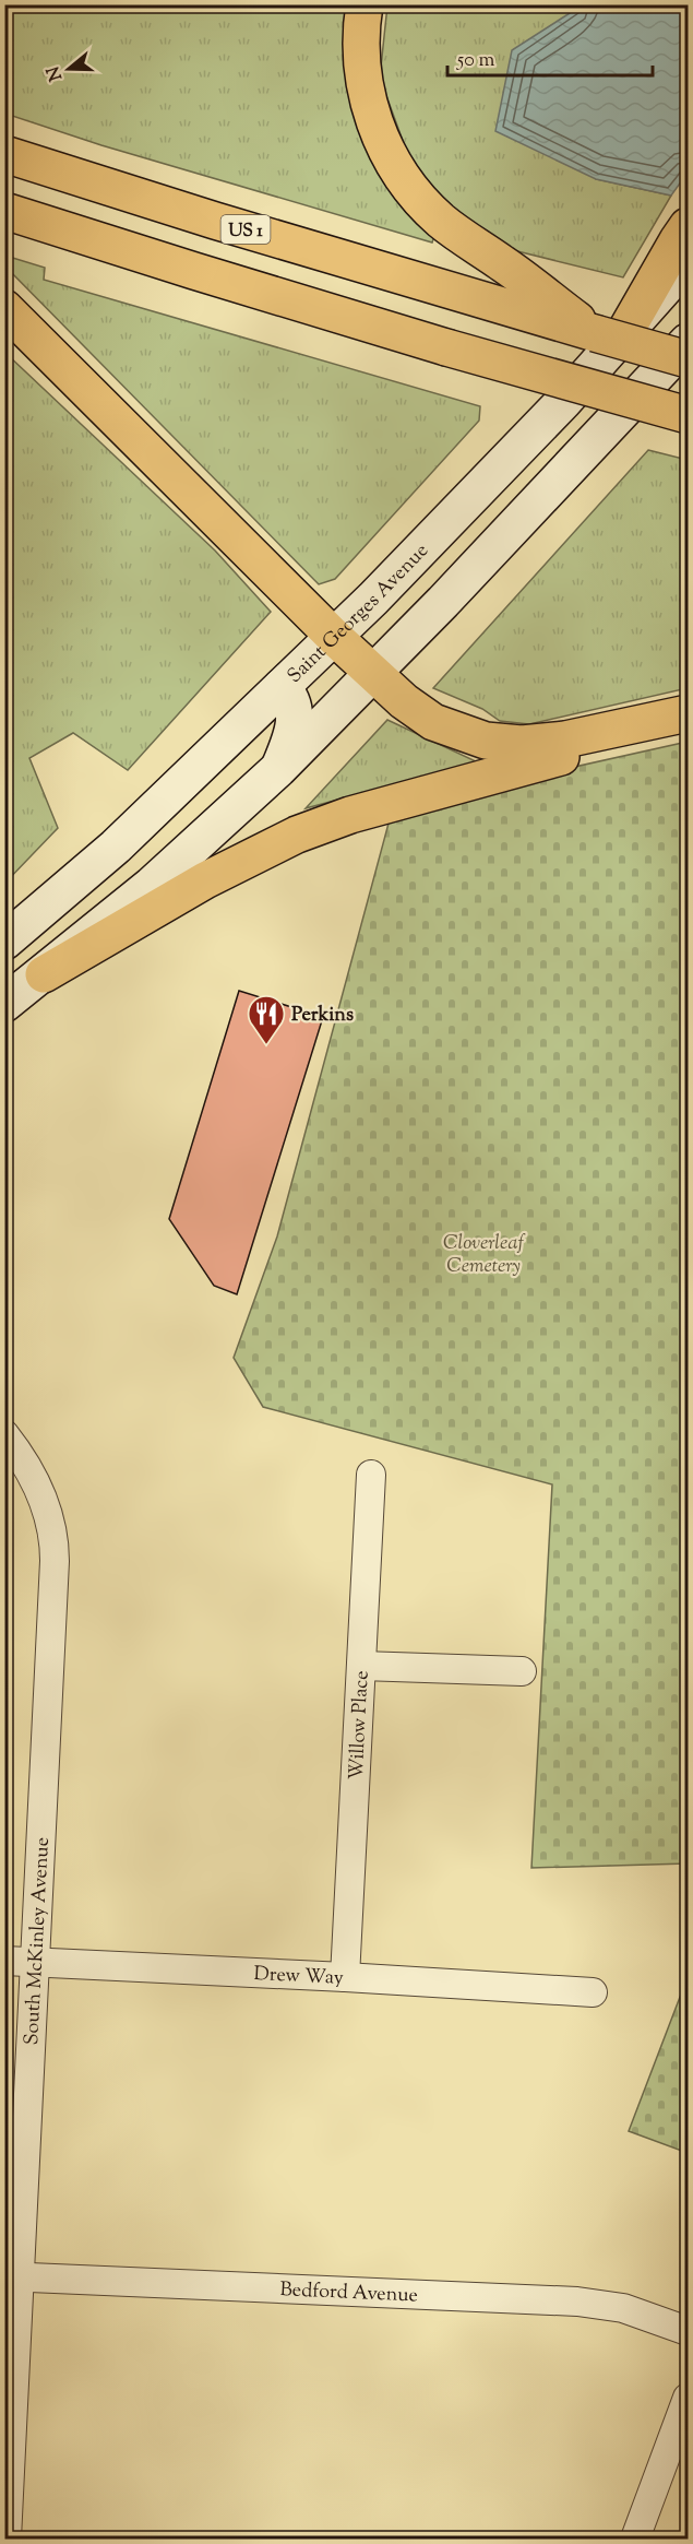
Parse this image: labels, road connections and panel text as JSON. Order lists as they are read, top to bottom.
{
  "streets": {
    "highway": ["US 1"],
    "main road": ["Saint Georges Avenue"],
    "street": [
      "Willow Place",
      "South McKinley Avenue",
      "Drew Way",
      "Bedford Avenue"
    ]
  },
  "crossings": [
    ["US 1", "Saint Georges Avenue"],
    ["Willow Place", "Drew Way"],
    ["South McKinley Avenue", "Drew Way"],
    ["South McKinley Avenue", "Bedford Avenue"]
  ],
  "parks": ["Cloverleaf Cemetery"],
  "places": {
    "restaurant": ["Perkins"]
  },
  "scale_bar": "50 m",
  "north": "left"
}
